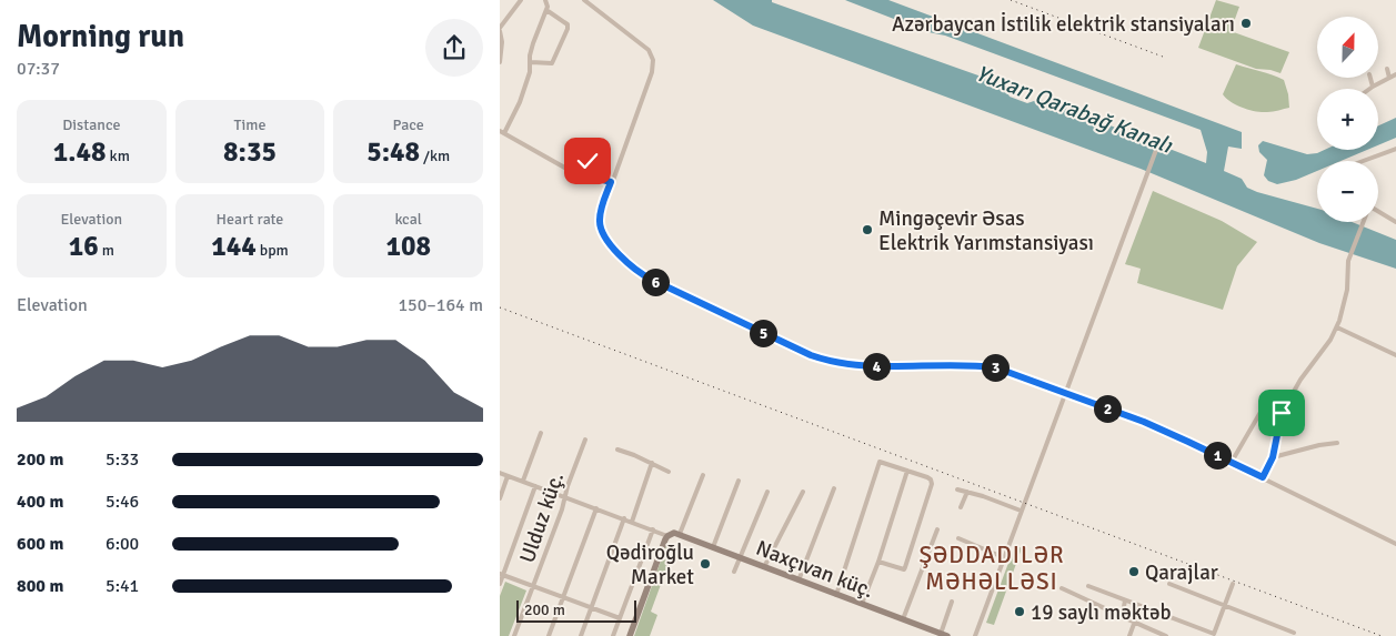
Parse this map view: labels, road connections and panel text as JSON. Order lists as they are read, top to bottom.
{
  "streets": {
    "street": ["Ulduz küç.", "Naxçıvan küç."]
  },
  "crossings": [
    ["Ulduz küç.", "Naxçıvan küç."]
  ],
  "districts": ["ŞƏDDADILƏR MƏHƏLLƏSI"],
  "water": ["Yuxarı Qarabağ Kanalı"],
  "places": [
    "Azərbaycan İstilik elektrik stansiyaları",
    "Mingəçevir Əsas Elektrik Yarımstansiyası",
    "Qədiroğlu Market",
    "Qarajlar",
    "19 saylı məktəb"
  ],
  "scale_bar": "200 m",
  "north": "top",
  "page": {
    "heading": ["Morning run", "07:37"],
    "map_buttons": ["+", "−"],
    "stats": [
      ["Distance", "1.48 km"],
      ["Time", "8:35"],
      ["Pace", "5:48 /km"],
      ["Elevation", "16 m"],
      ["Heart rate", "144 bpm"],
      ["kcal", "108"]
    ],
    "pins": [
      "6",
      "5",
      "4",
      "3",
      "2",
      "1"
    ],
    "chart": ["Elevation", "150–164 m"],
    "list": [
      {
        "name": "200 m",
        "note": "5:33"
      },
      {
        "name": "400 m",
        "note": "5:46"
      },
      {
        "name": "600 m",
        "note": "6:00"
      },
      {
        "name": "800 m",
        "note": "5:41"
      }
    ],
    "scale": "200 m"
  }
}
